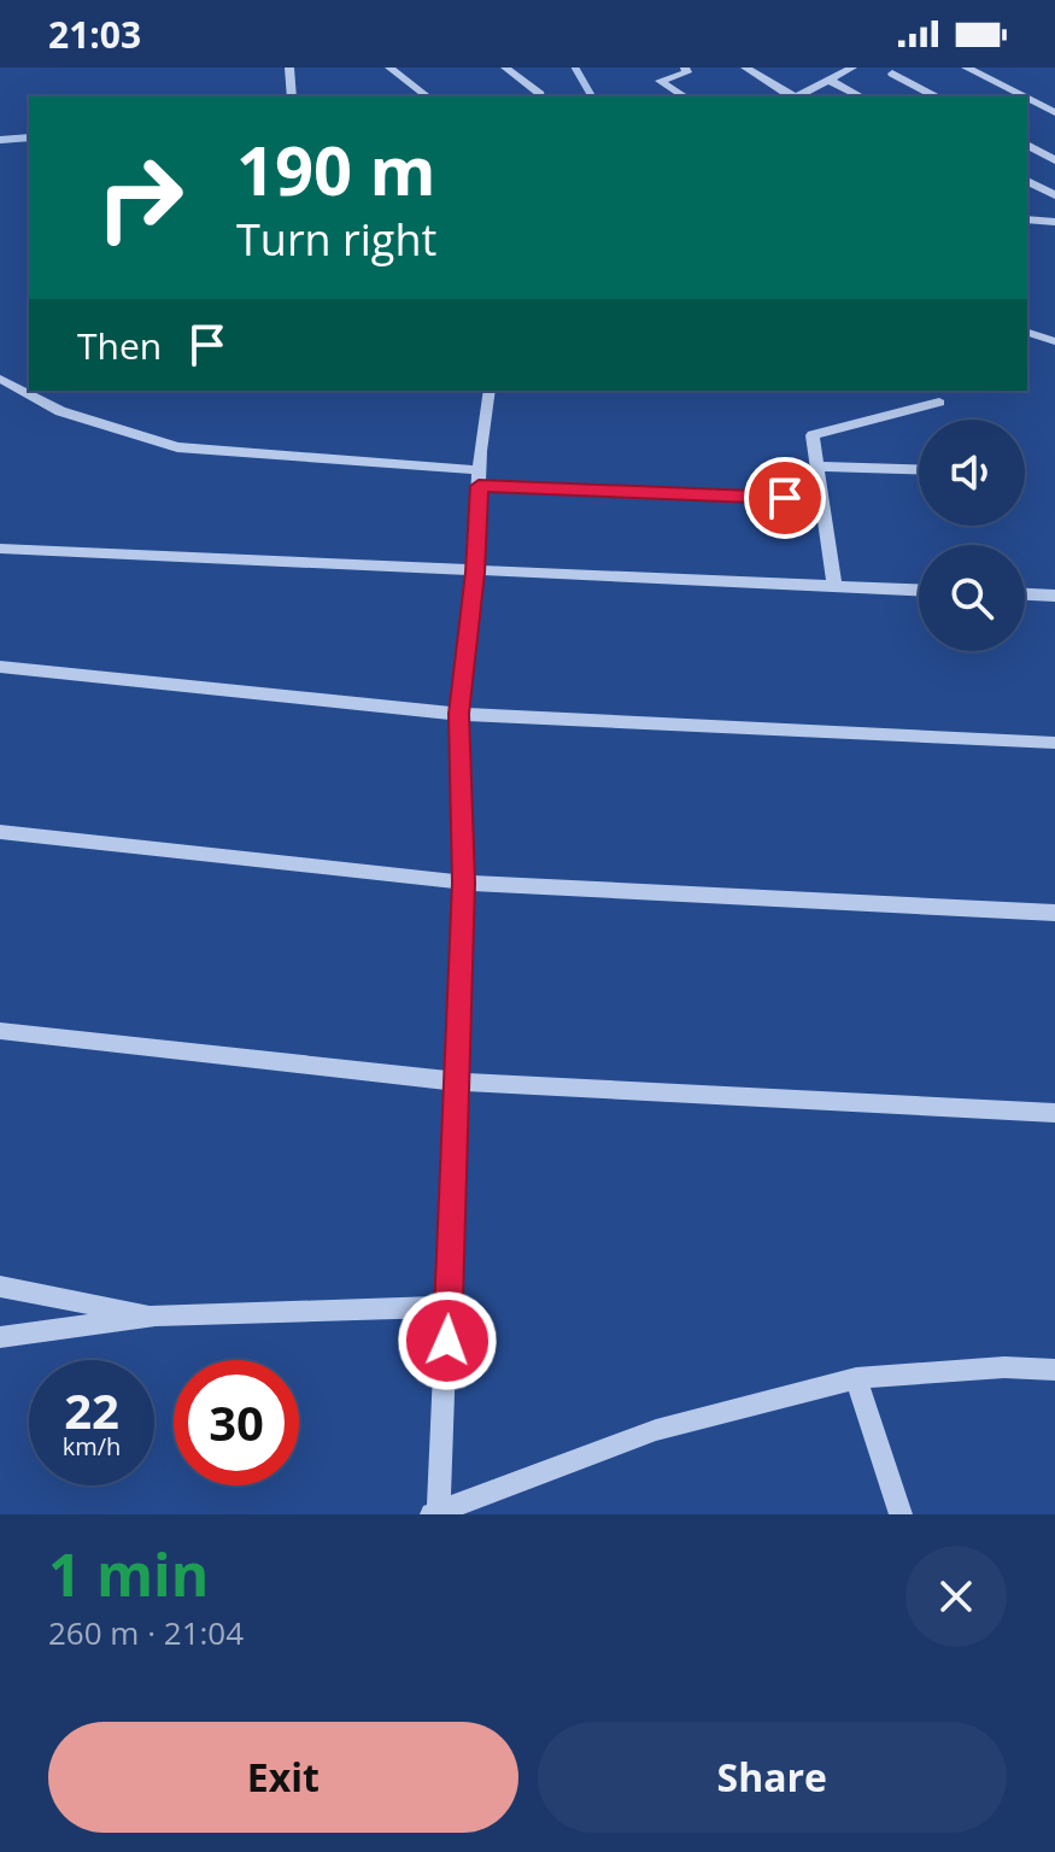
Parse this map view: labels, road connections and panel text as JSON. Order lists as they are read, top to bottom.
{
  "page": {
    "status": "21:03",
    "turn": ["190 m", "Turn right"],
    "then": "Then",
    "speed": "22 km/h",
    "limit": "30",
    "heading": ["1 min", "260 m · 21:04"],
    "buttons": ["Exit", "Share"]
  }
}
